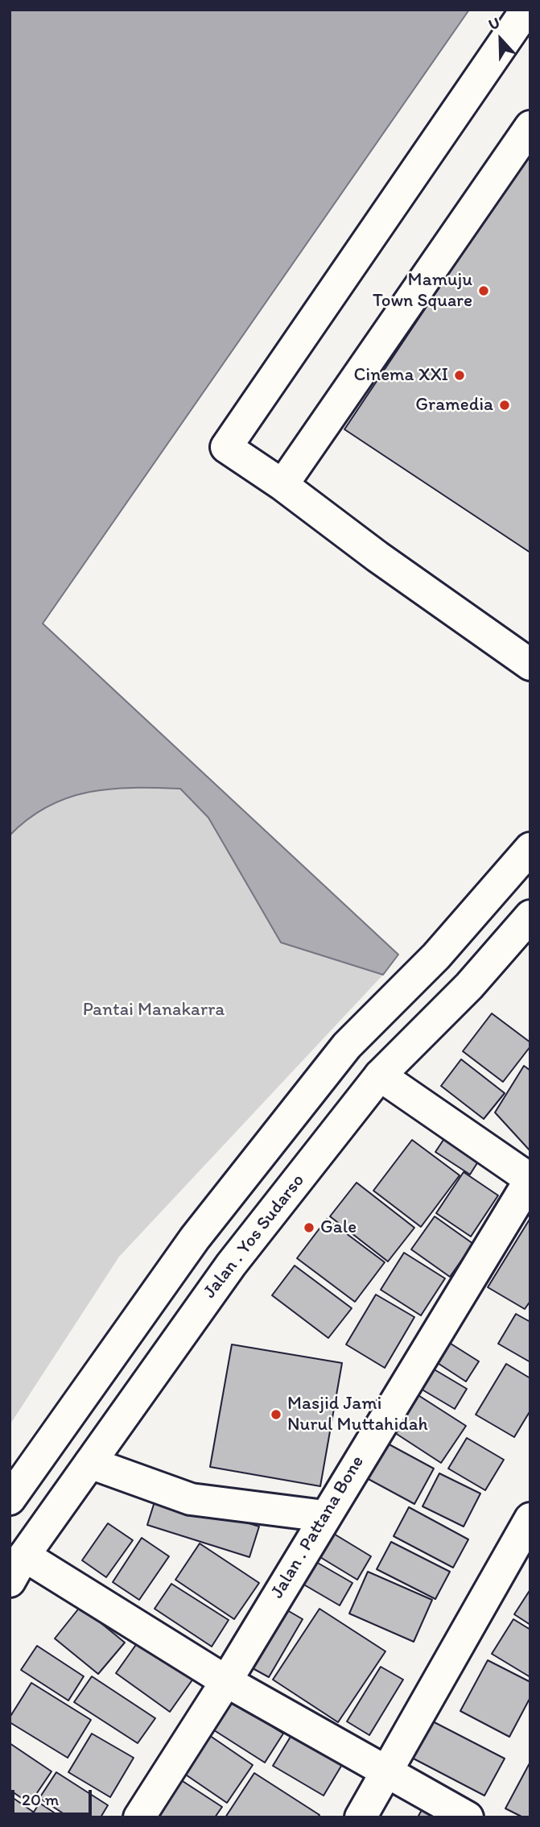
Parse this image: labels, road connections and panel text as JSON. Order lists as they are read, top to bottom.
{
  "streets": {
    "main road": ["Jalan . Yos Sudarso", "Jalan . Pattana Bone"]
  },
  "parks": ["Pantai Manakarra"],
  "places": [
    "Mamuju Town Square",
    "Cinema XXI",
    "Gramedia",
    "Gale",
    "Masjid Jami Nurul Muttahidah"
  ],
  "scale_bar": "20 m",
  "north": "top"
}
